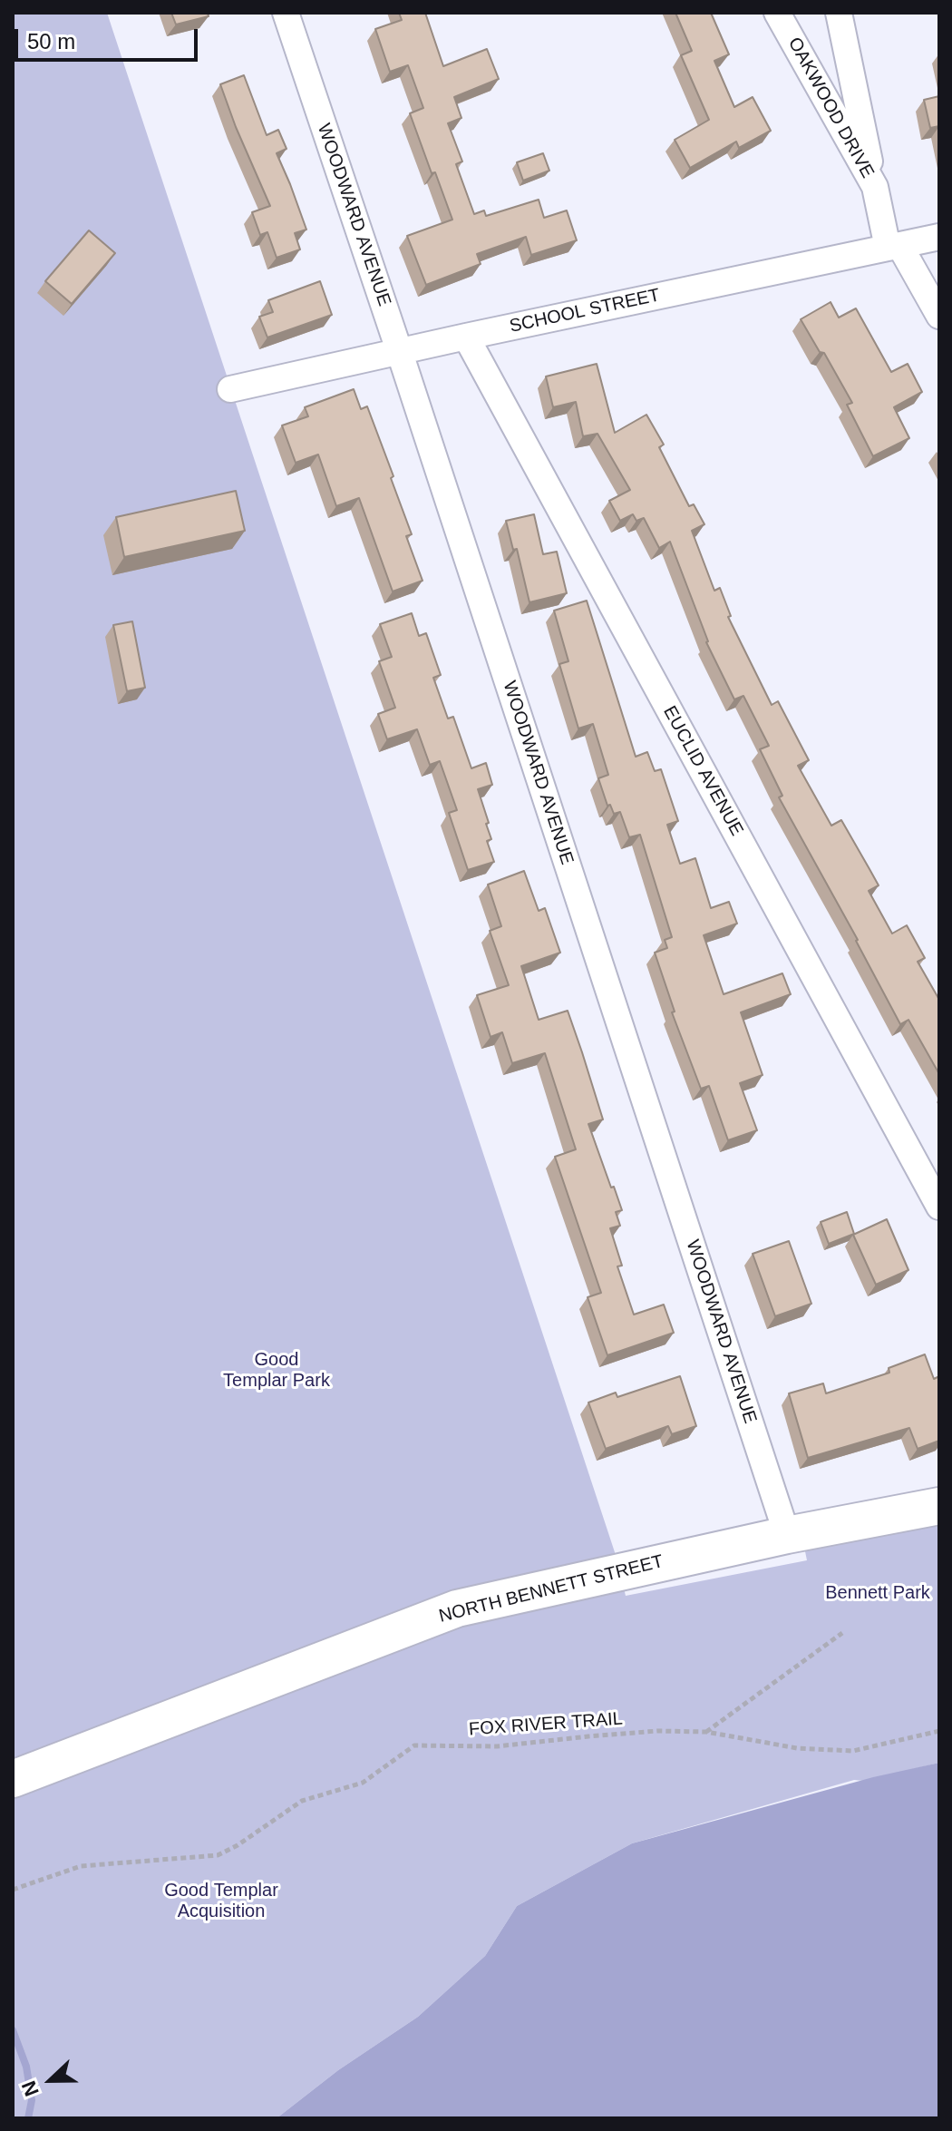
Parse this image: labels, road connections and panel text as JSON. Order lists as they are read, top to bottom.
{
  "streets": {
    "main road": ["NORTH BENNETT STREET"],
    "street": [
      "OAKWOOD DRIVE",
      "WOODWARD AVENUE",
      "SCHOOL STREET",
      "EUCLID AVENUE"
    ],
    "path": ["FOX RIVER TRAIL"]
  },
  "crossings": [
    ["OAKWOOD DRIVE", "SCHOOL STREET"],
    ["WOODWARD AVENUE", "SCHOOL STREET"],
    ["WOODWARD AVENUE", "NORTH BENNETT STREET"],
    ["SCHOOL STREET", "EUCLID AVENUE"]
  ],
  "parks": ["Good Templar Park", "Bennett Park", "Good Templar Acquisition"],
  "scale_bar": "50 m",
  "north": "left"
}
